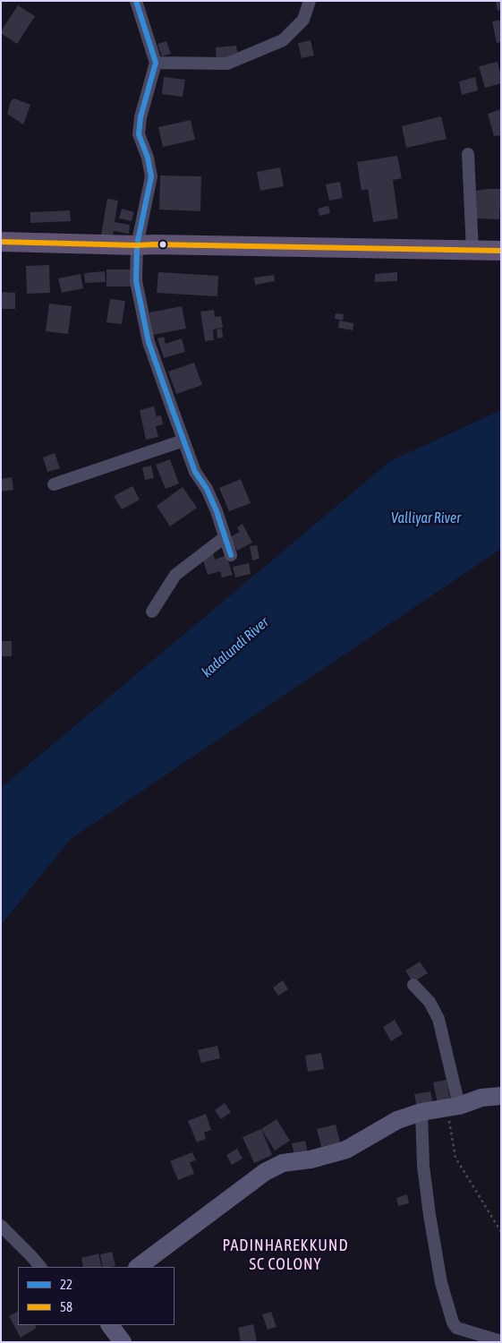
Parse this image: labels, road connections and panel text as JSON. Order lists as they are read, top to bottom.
{
  "districts": ["PADINHAREKKUND SC COLONY"],
  "water": ["Valliyar River", "kadalundi River"],
  "lines": ["transit line 22", "transit line 58"],
  "legend": ["22", "58"]
}
